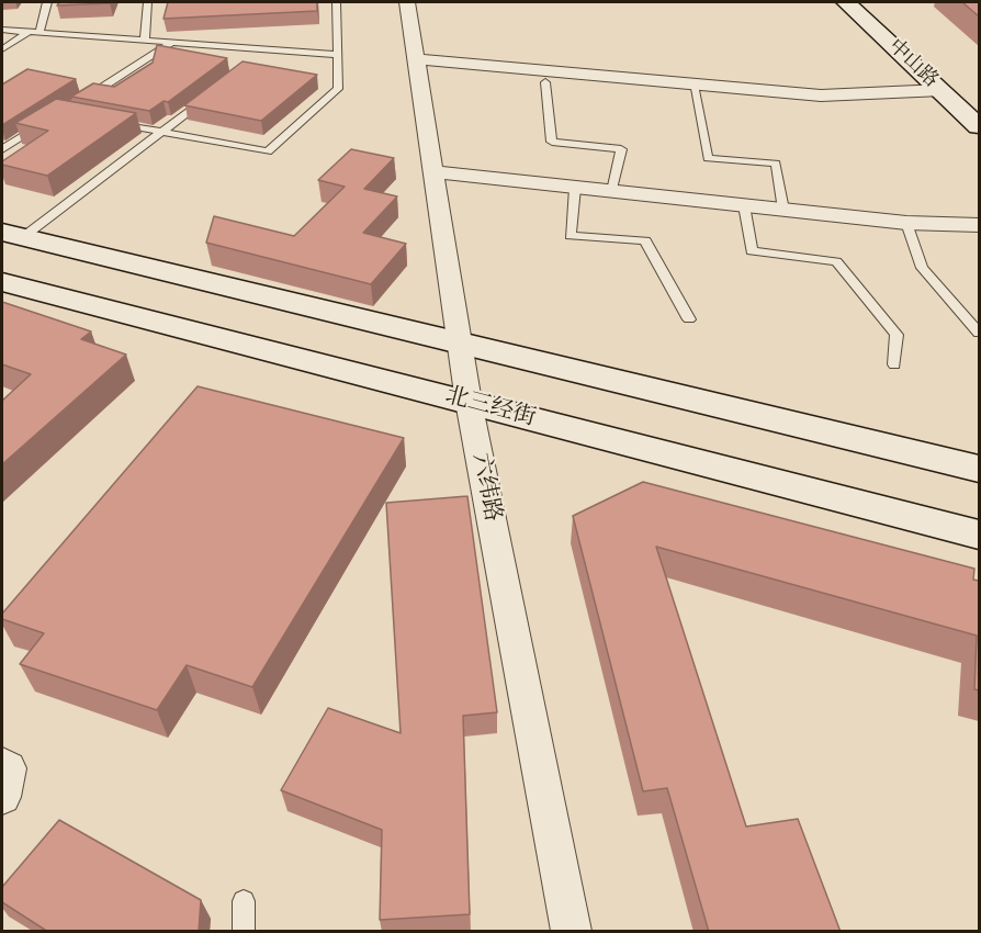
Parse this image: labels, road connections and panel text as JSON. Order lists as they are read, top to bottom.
{
  "streets": {
    "main road": ["中山路", "北三经街"],
    "street": ["六纬路"]
  },
  "crossings": [
    ["北三经街", "六纬路"]
  ]
}
